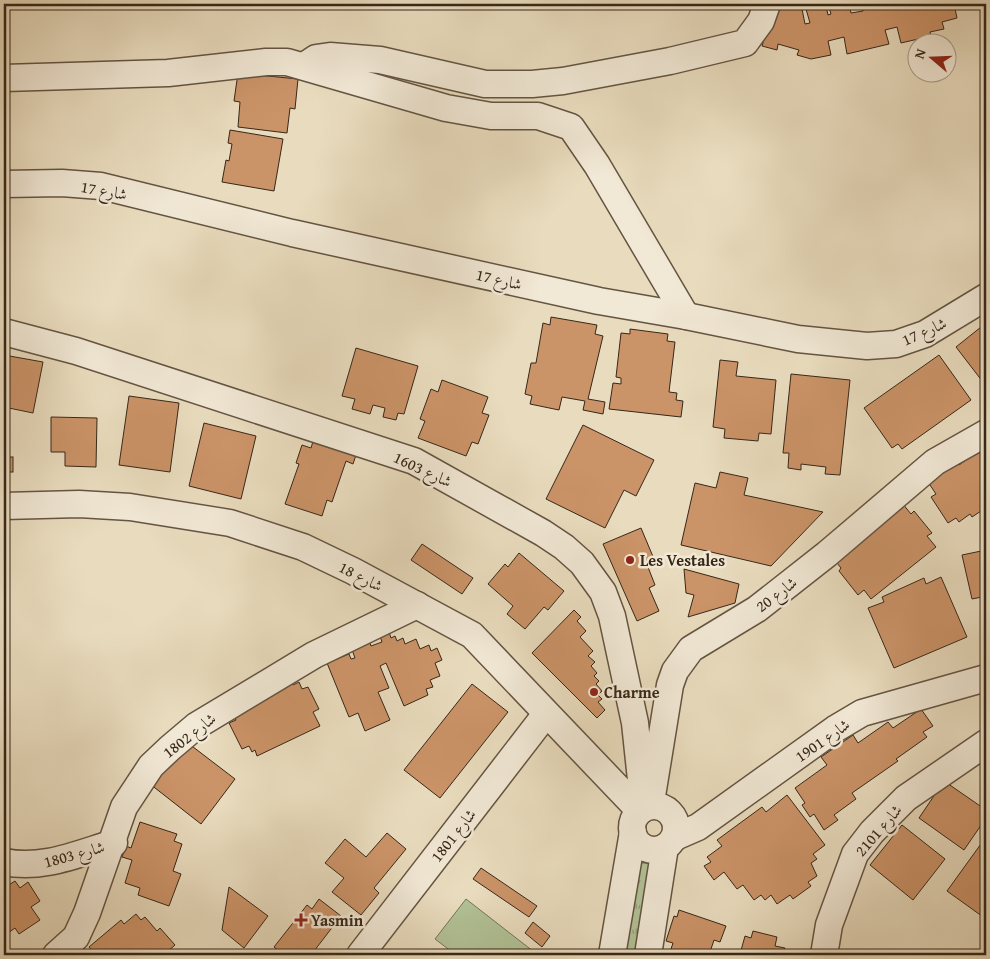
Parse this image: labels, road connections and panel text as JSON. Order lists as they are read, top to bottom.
{
  "streets": {
    "street": [
      "شارع 17",
      "شارع 1603",
      "شارع 18",
      "شارع 20",
      "شارع 1802",
      "شارع 1901",
      "شارع 2101",
      "شارع 1801",
      "شارع 1803"
    ]
  },
  "crossings": [
    ["شارع 1603", "شارع 18"],
    ["شارع 1603", "شارع 20"],
    ["شارع 1603", "شارع 1901"],
    ["شارع 18", "شارع 20"],
    ["شارع 18", "شارع 1802"],
    ["شارع 18", "شارع 1901"],
    ["شارع 18", "شارع 1801"],
    ["شارع 20", "شارع 1901"],
    ["شارع 1802", "شارع 1803"]
  ],
  "places": {
    "other": ["Les Vestales", "Charme"],
    "health": ["Yasmin"]
  },
  "north": "left"
}
